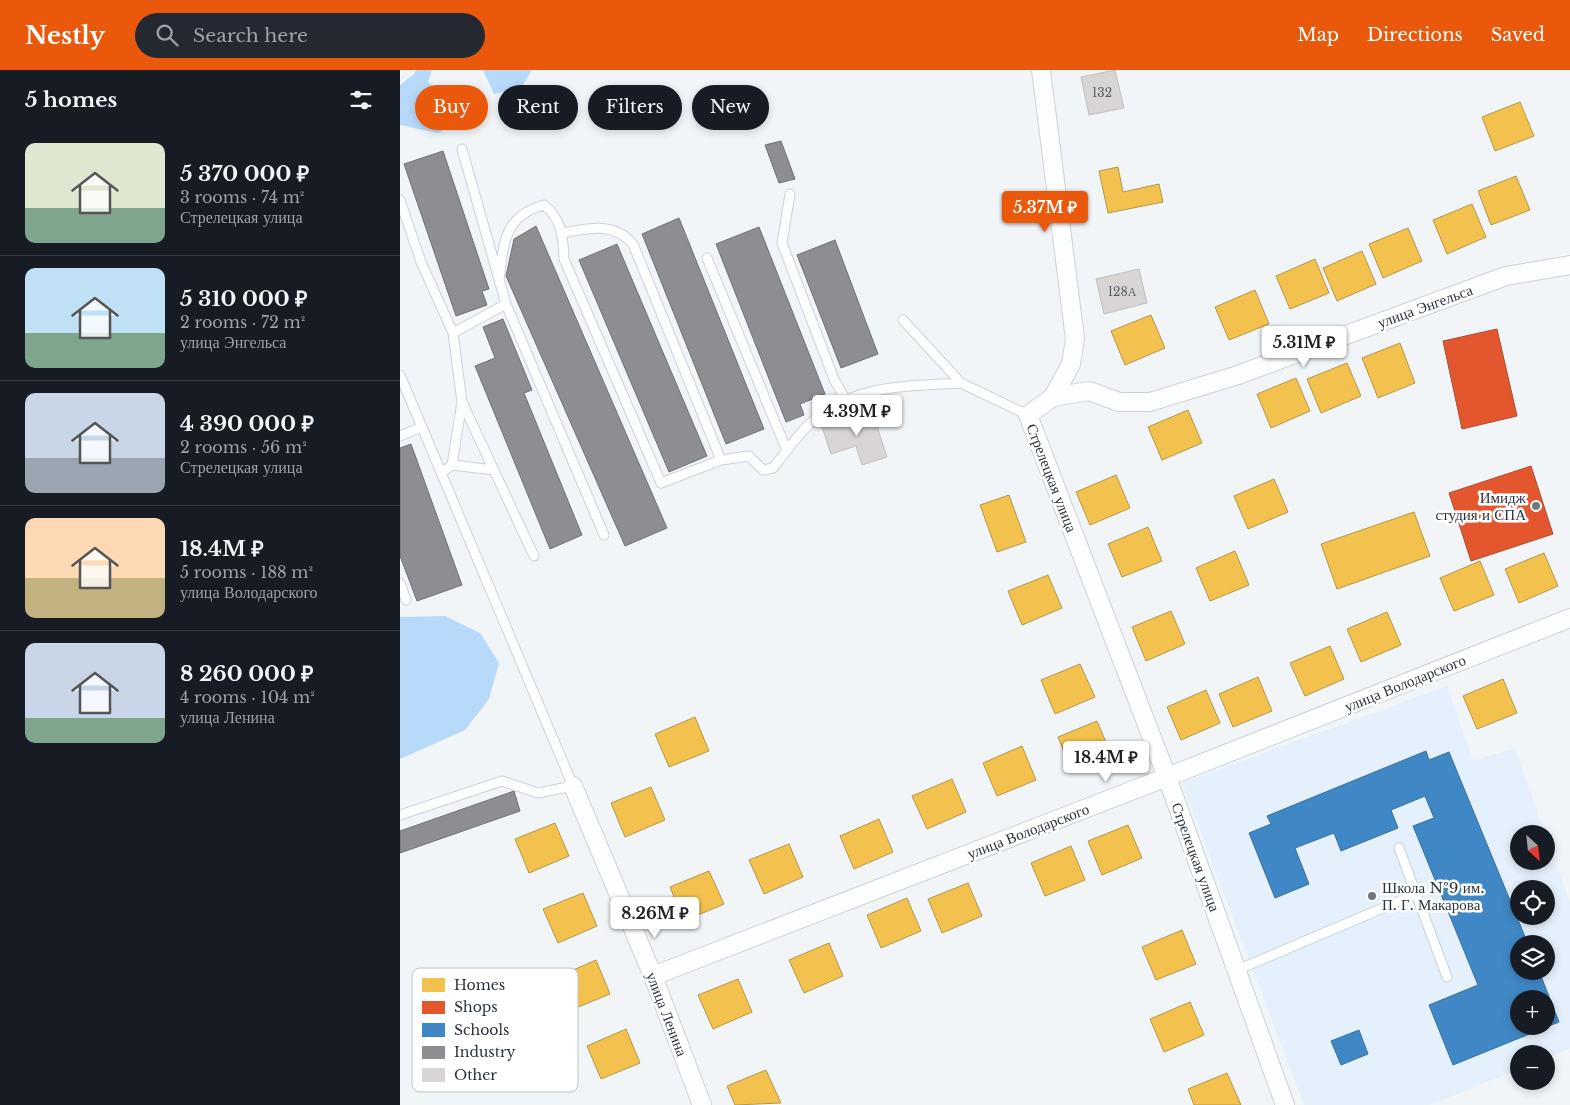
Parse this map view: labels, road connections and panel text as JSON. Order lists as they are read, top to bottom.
{
  "streets": {
    "street": [
      "улица Энгельса",
      "Стрелецкая улица",
      "улица Володарского",
      "улица Ленина"
    ]
  },
  "crossings": [
    ["улица Энгельса", "Стрелецкая улица"],
    ["Стрелецкая улица", "улица Володарского"],
    ["улица Володарского", "улица Ленина"]
  ],
  "places": ["Имидж студия и СПА", "Школа №9 им. П. Г. Макарова"],
  "house_numbers": ["132", "128А"],
  "legend": [
    "Homes",
    "Shops",
    "Schools",
    "Industry",
    "Other"
  ],
  "north": "bottom right",
  "page": {
    "header": "Nestly",
    "search": "Search here",
    "nav": ["Map", "Directions", "Saved"],
    "heading": "5 homes",
    "chip": [
      "Buy",
      "Rent",
      "Filters",
      "New"
    ],
    "list": [
      {
        "name": "5 370 000 ₽",
        "note": "3 rooms · 74 m² · Стрелецкая улица"
      },
      {
        "name": "5 310 000 ₽",
        "note": "2 rooms · 72 m² · улица Энгельса"
      },
      {
        "name": "4 390 000 ₽",
        "note": "2 rooms · 56 m² · Стрелецкая улица"
      },
      {
        "name": "18.4M ₽",
        "note": "5 rooms · 188 m² · улица Володарского"
      },
      {
        "name": "8 260 000 ₽",
        "note": "4 rooms · 104 m² · улица Ленина"
      }
    ],
    "price": [
      "5.37M ₽",
      "5.31M ₽",
      "4.39M ₽",
      "18.4M ₽",
      "8.26M ₽"
    ],
    "map_buttons": ["+", "−"]
  }
}
